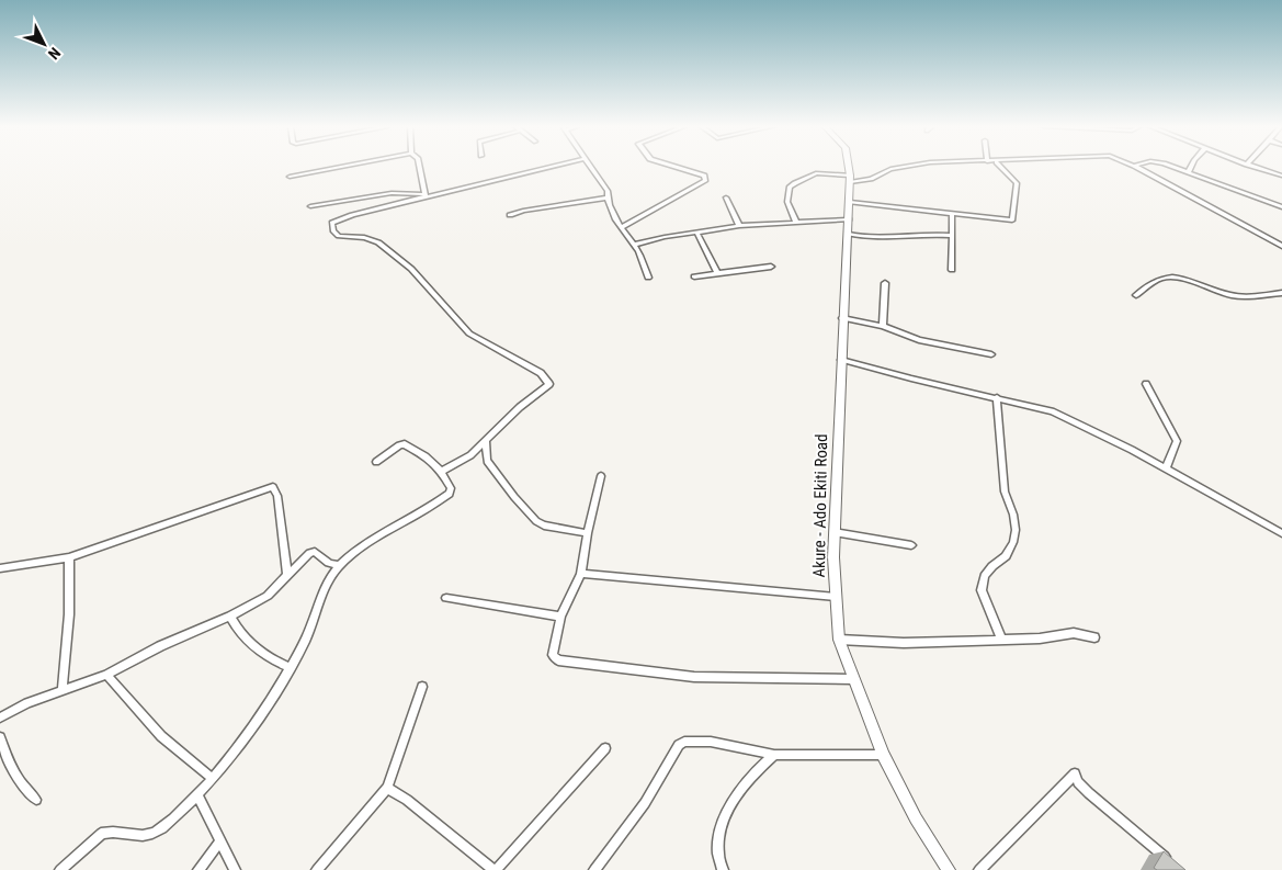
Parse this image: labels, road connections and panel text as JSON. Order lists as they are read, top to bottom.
{
  "streets": {
    "main road": ["Akure - Ado Ekiti Road"]
  },
  "north": "bottom right"
}
